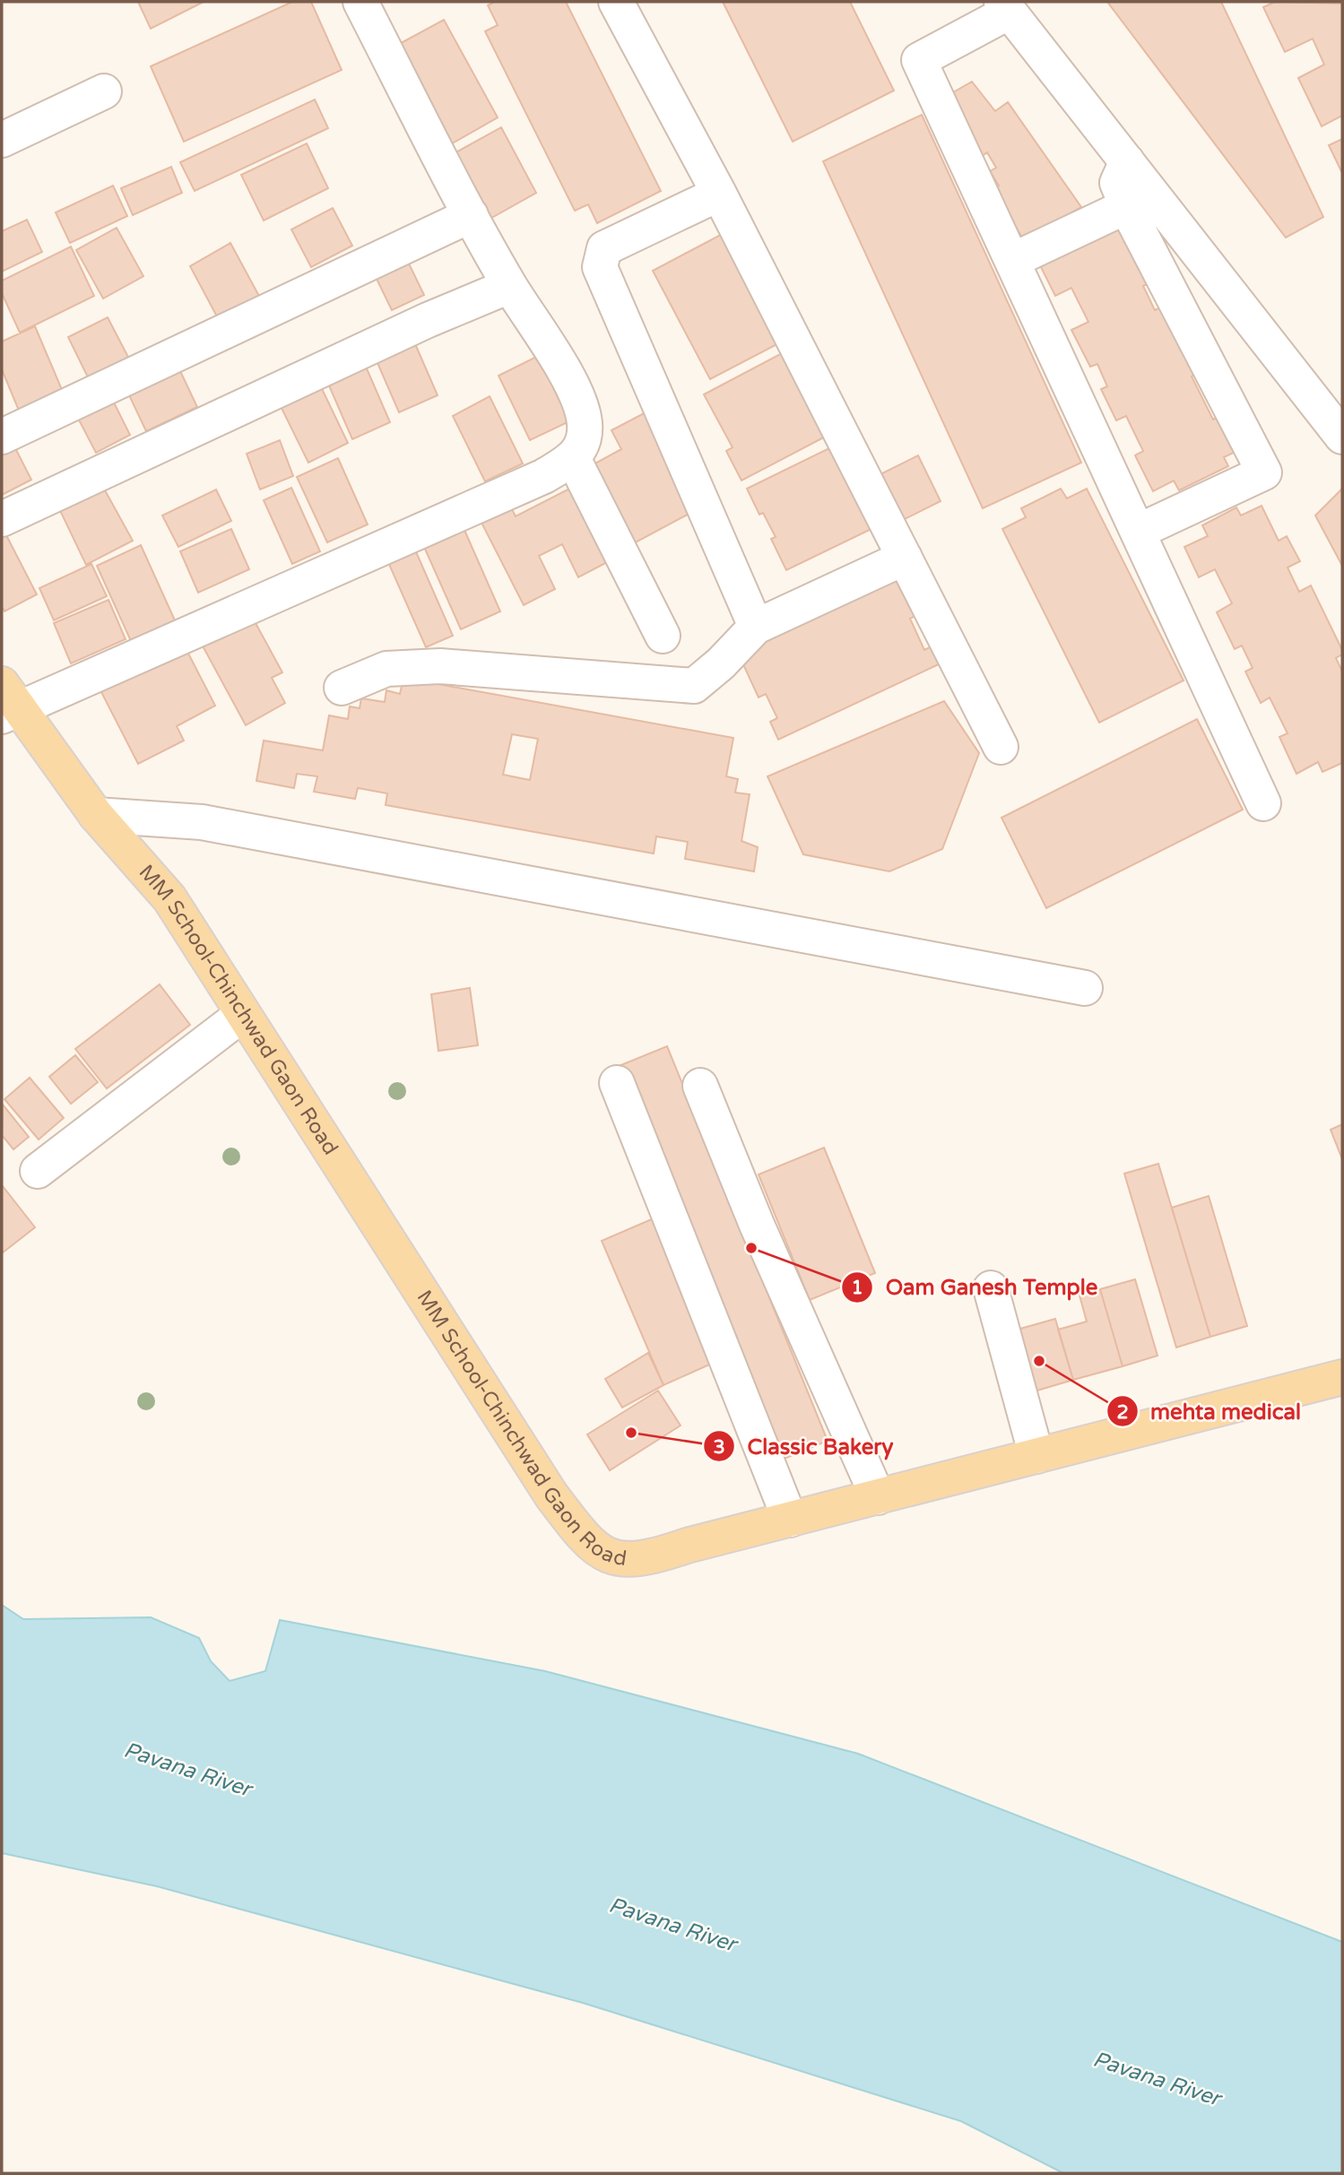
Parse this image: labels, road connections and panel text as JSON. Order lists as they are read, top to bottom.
{
  "streets": {
    "main road": ["MM School-Chinchwad Gaon Road"]
  },
  "water": ["Pavana River"],
  "places": ["Oam Ganesh Temple", "mehta medical", "Classic Bakery"]
}
